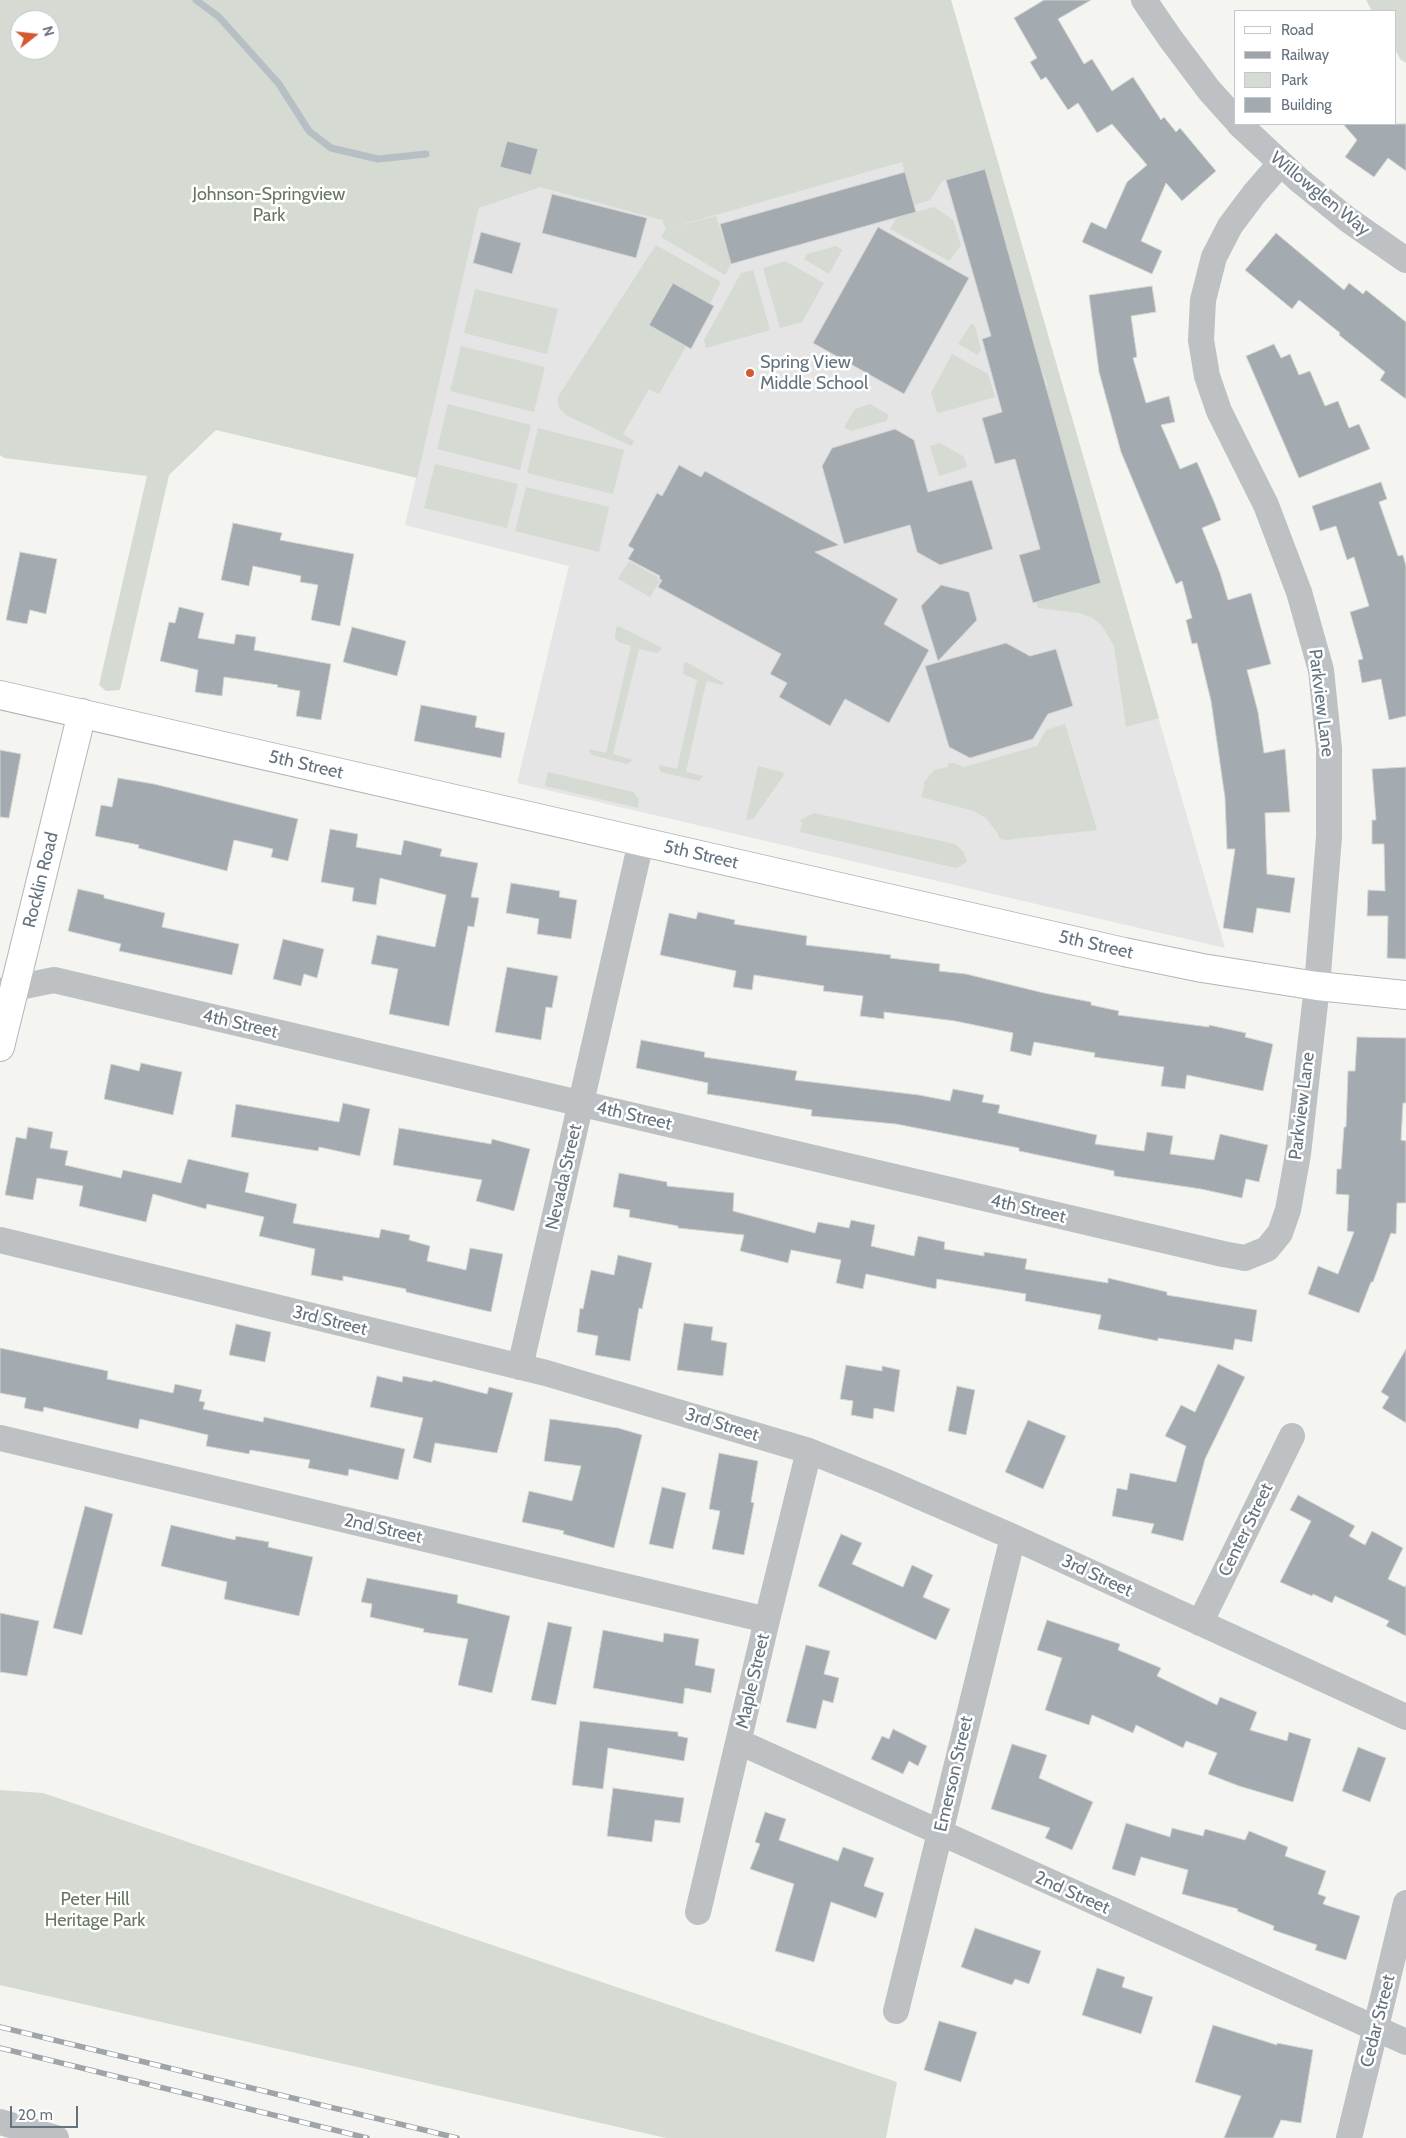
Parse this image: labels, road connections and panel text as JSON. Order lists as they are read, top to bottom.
{
  "streets": {
    "street": [
      "Willowglen Way",
      "Parkview Lane",
      "5th Street",
      "Rocklin Road",
      "4th Street",
      "Nevada Street",
      "3rd Street",
      "2nd Street",
      "Center Street",
      "Maple Street",
      "Emerson Street",
      "Cedar Street"
    ]
  },
  "crossings": [
    ["Willowglen Way", "Parkview Lane"],
    ["Parkview Lane", "5th Street"],
    ["Parkview Lane", "4th Street"],
    ["5th Street", "Rocklin Road"],
    ["5th Street", "Nevada Street"],
    ["Rocklin Road", "4th Street"],
    ["4th Street", "Nevada Street"],
    ["Nevada Street", "3rd Street"],
    ["3rd Street", "Center Street"],
    ["3rd Street", "Maple Street"],
    ["3rd Street", "Emerson Street"],
    ["2nd Street", "Maple Street"],
    ["2nd Street", "Emerson Street"],
    ["2nd Street", "Cedar Street"]
  ],
  "parks": ["Johnson-Springview Park", "Peter Hill Heritage Park"],
  "places": ["Spring View Middle School"],
  "legend": [
    "Road",
    "Railway",
    "Park",
    "Building"
  ],
  "scale_bar": "20 m",
  "north": "right"
}
